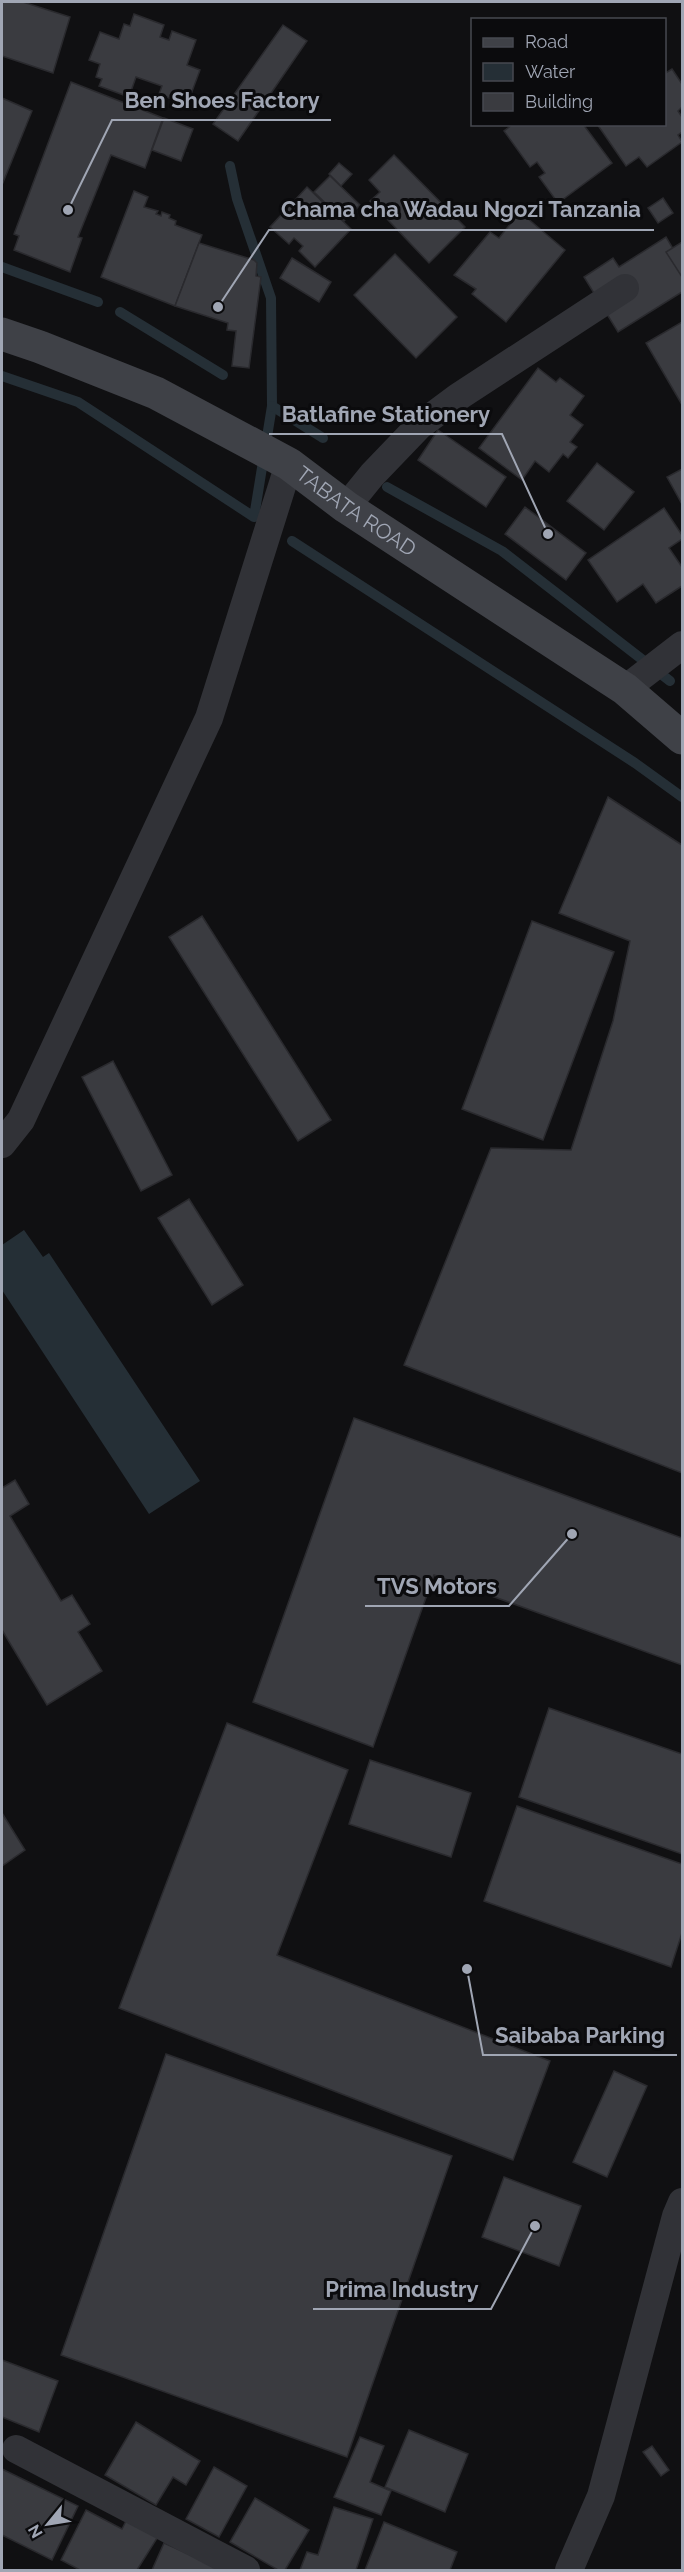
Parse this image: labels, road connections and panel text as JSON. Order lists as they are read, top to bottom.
{
  "streets": {
    "main road": ["TABATA ROAD"]
  },
  "places": [
    "Ben Shoes Factory",
    "Chama cha Wadau Ngozi Tanzania",
    "Batlafine Stationery",
    "TVS Motors",
    "Saibaba Parking",
    "Prima Industry"
  ],
  "legend": ["Road", "Water", "Building"],
  "north": "bottom left"
}
